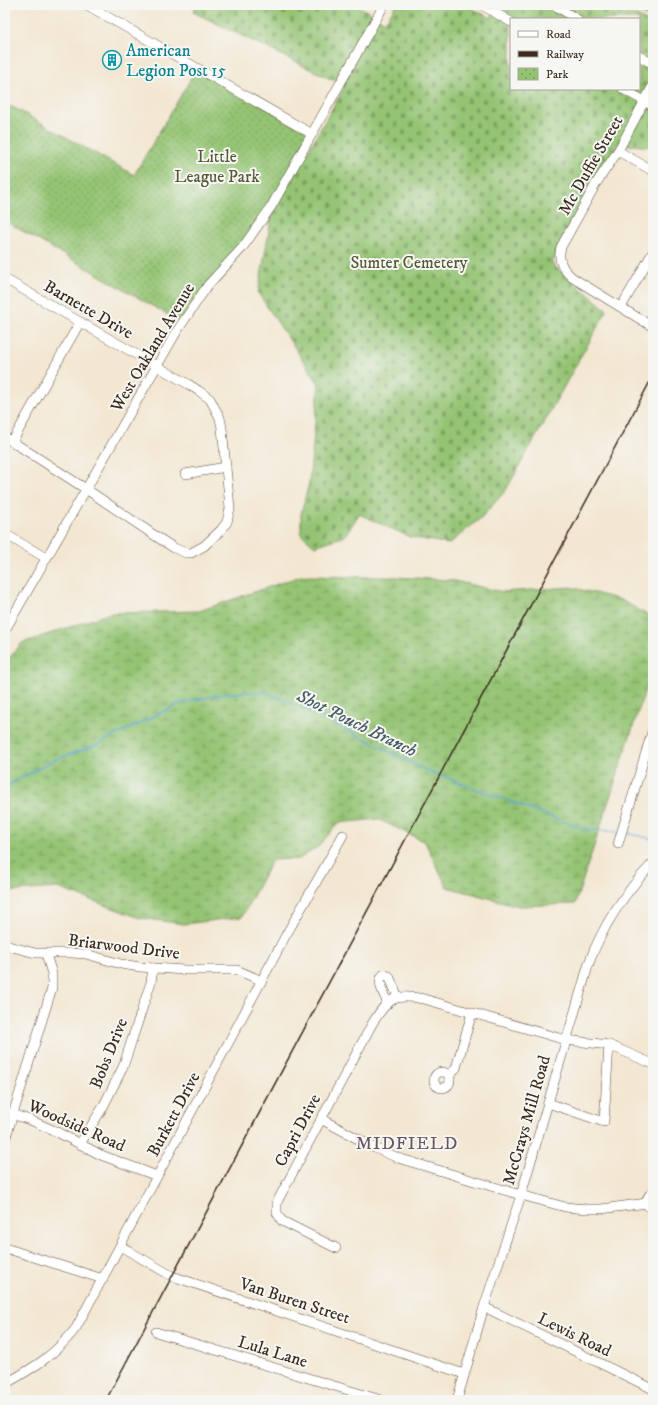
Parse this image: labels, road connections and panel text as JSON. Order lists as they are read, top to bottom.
{
  "streets": {
    "street": [
      "Mc Duffie Street",
      "Barnette Drive",
      "West Oakland Avenue",
      "Briarwood Drive",
      "Bobs Drive",
      "Burkett Drive",
      "McCrays Mill Road",
      "Woodside Road",
      "Capri Drive",
      "Van Buren Street",
      "Lewis Road",
      "Lula Lane"
    ]
  },
  "crossings": [
    ["Barnette Drive", "West Oakland Avenue"],
    ["Briarwood Drive", "Bobs Drive"],
    ["Briarwood Drive", "Burkett Drive"],
    ["Bobs Drive", "Woodside Road"],
    ["Burkett Drive", "Woodside Road"],
    ["Burkett Drive", "Van Buren Street"],
    ["McCrays Mill Road", "Van Buren Street"],
    ["McCrays Mill Road", "Lewis Road"]
  ],
  "districts": ["MIDFIELD"],
  "water": ["Shot Pouch Branch"],
  "parks": ["Little League Park", "Sumter Cemetery"],
  "places": {
    "building": ["American Legion Post 15"]
  },
  "legend": ["Road", "Railway", "Park"]
}
